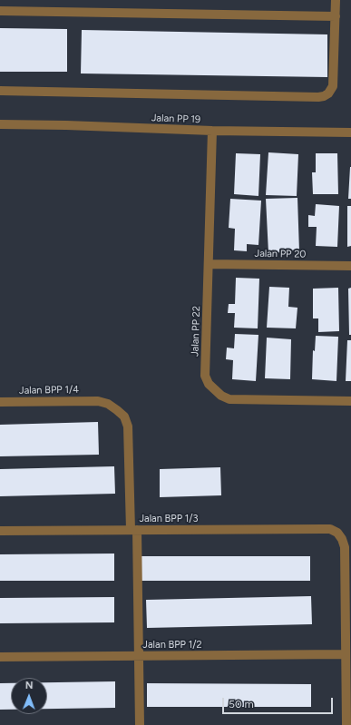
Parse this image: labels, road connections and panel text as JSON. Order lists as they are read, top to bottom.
{
  "streets": {
    "street": [
      "Jalan PP 19",
      "Jalan PP 20",
      "Jalan PP 22",
      "Jalan BPP 1/4",
      "Jalan BPP 1/3",
      "Jalan BPP 1/2"
    ]
  },
  "crossings": [
    ["Jalan PP 19", "Jalan PP 22"],
    ["Jalan PP 20", "Jalan PP 22"],
    ["Jalan BPP 1/4", "Jalan BPP 1/3"],
    ["Jalan BPP 1/3", "Jalan BPP 1/2"]
  ],
  "scale_bar": "50 m",
  "north": "top"
}
